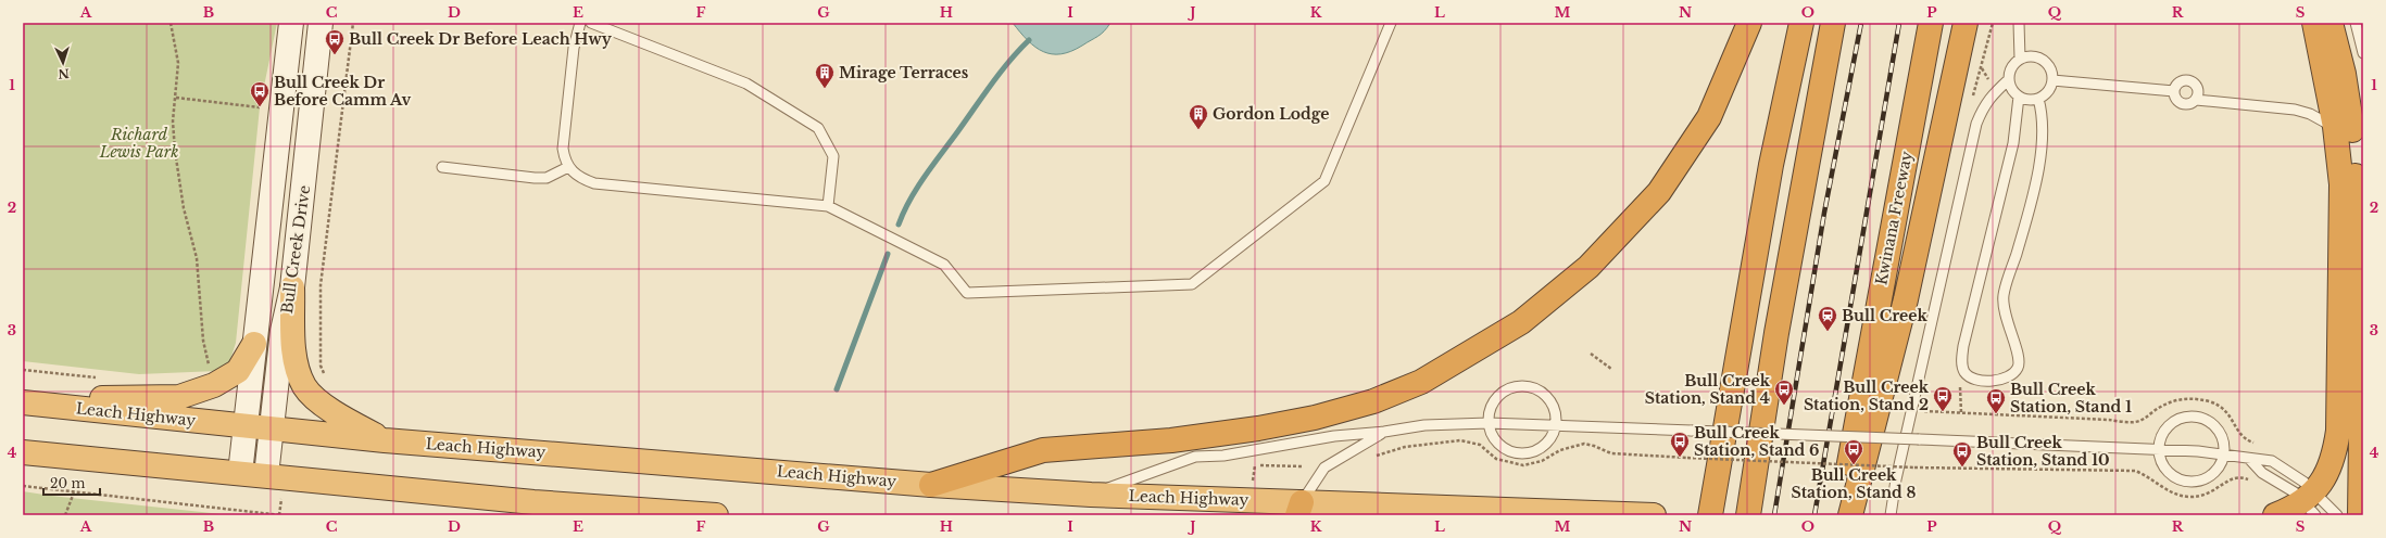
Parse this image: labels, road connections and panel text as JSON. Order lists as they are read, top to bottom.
{
  "streets": {
    "highway": ["Kwinana Freeway", "Leach Highway"],
    "main road": ["Bull Creek Drive"]
  },
  "crossings": [
    ["Bull Creek Drive", "Leach Highway"]
  ],
  "parks": ["Richard Lewis Park"],
  "places": {
    "bus stop": [
      "Bull Creek Dr Before Leach Hwy",
      "Bull Creek Dr Before Camm Av",
      "Bull Creek Station, Stand 4",
      "Bull Creek Station, Stand 2",
      "Bull Creek Station, Stand 1",
      "Bull Creek Station, Stand 6",
      "Bull Creek Station, Stand 8",
      "Bull Creek Station, Stand 10"
    ],
    "building": ["Mirage Terraces", "Gordon Lodge"],
    "station": ["Bull Creek"]
  },
  "scale_bar": "20 m",
  "north": "bottom",
  "grid": {
    "columns": [
      "A",
      "B",
      "C",
      "D",
      "E",
      "F",
      "G",
      "H",
      "I",
      "J",
      "K",
      "L",
      "M",
      "N",
      "O",
      "P",
      "Q",
      "R",
      "S"
    ],
    "rows": [
      "1",
      "2",
      "3",
      "4"
    ]
  }
}
